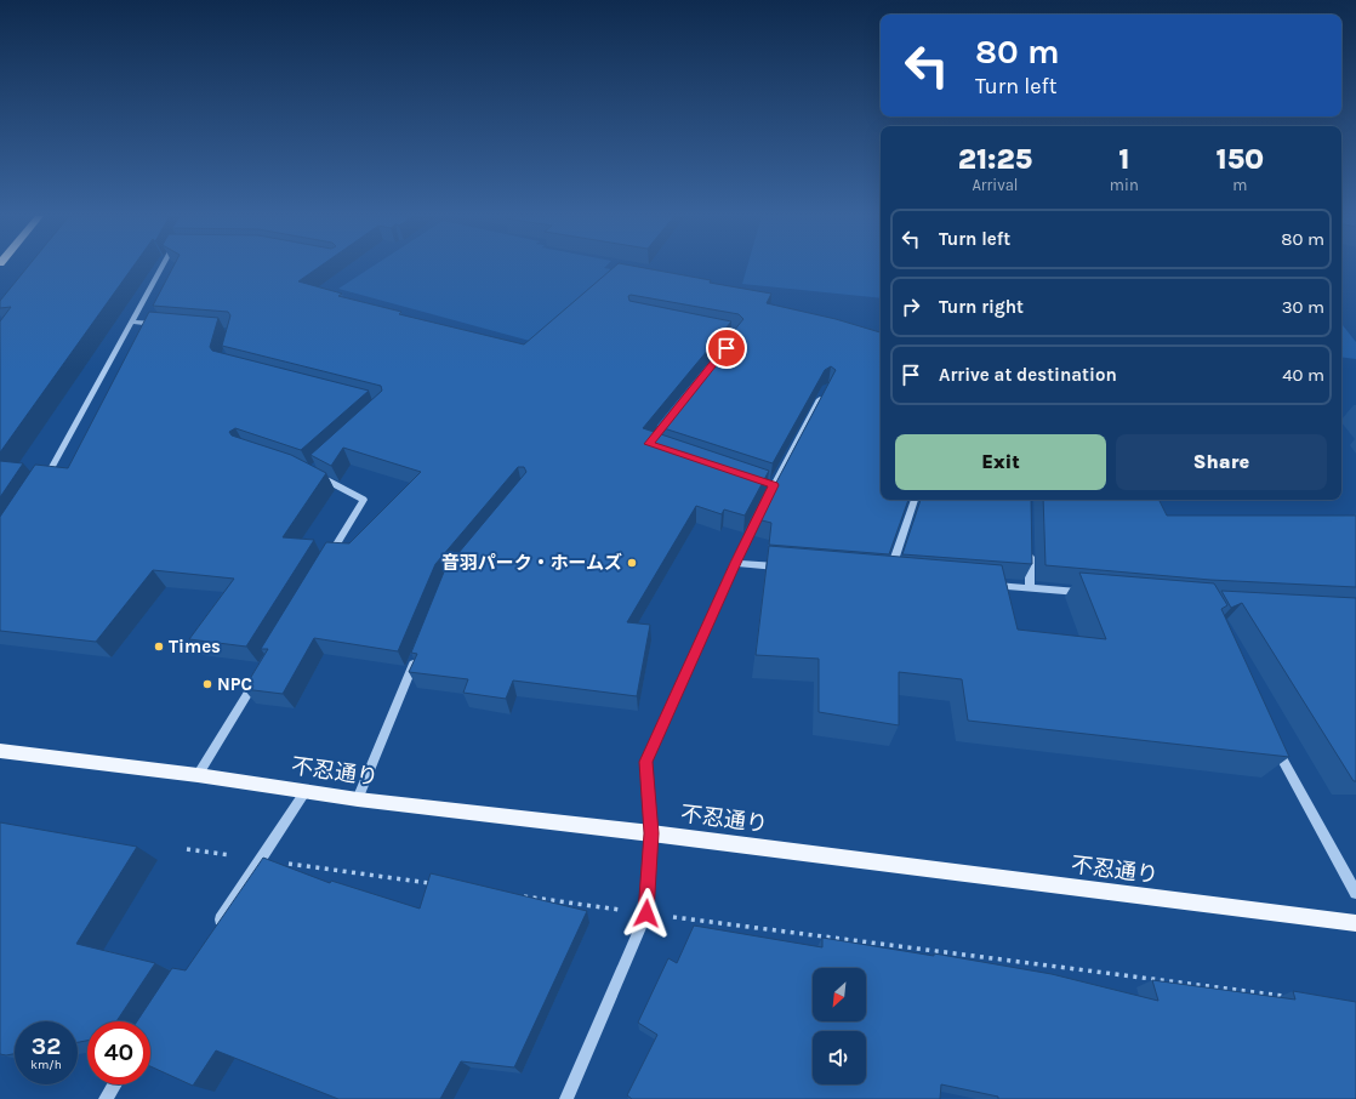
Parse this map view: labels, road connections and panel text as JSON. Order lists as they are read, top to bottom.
{
  "streets": {
    "main road": ["不忍通り"]
  },
  "places": ["音羽パーク・ホームズ", "Times", "NPC"],
  "north": "bottom left",
  "page": {
    "turn": ["80 m", "Turn left"],
    "eta": [
      "21:25",
      "Arrival",
      "1",
      "min",
      "150",
      "m"
    ],
    "list": [
      {
        "name": "Turn left",
        "value": "80 m"
      },
      {
        "name": "Turn right",
        "value": "30 m"
      },
      {
        "name": "Arrive at destination",
        "value": "40 m"
      }
    ],
    "buttons": ["Exit", "Share"],
    "speed": "32 km/h",
    "limit": "40"
  }
}
